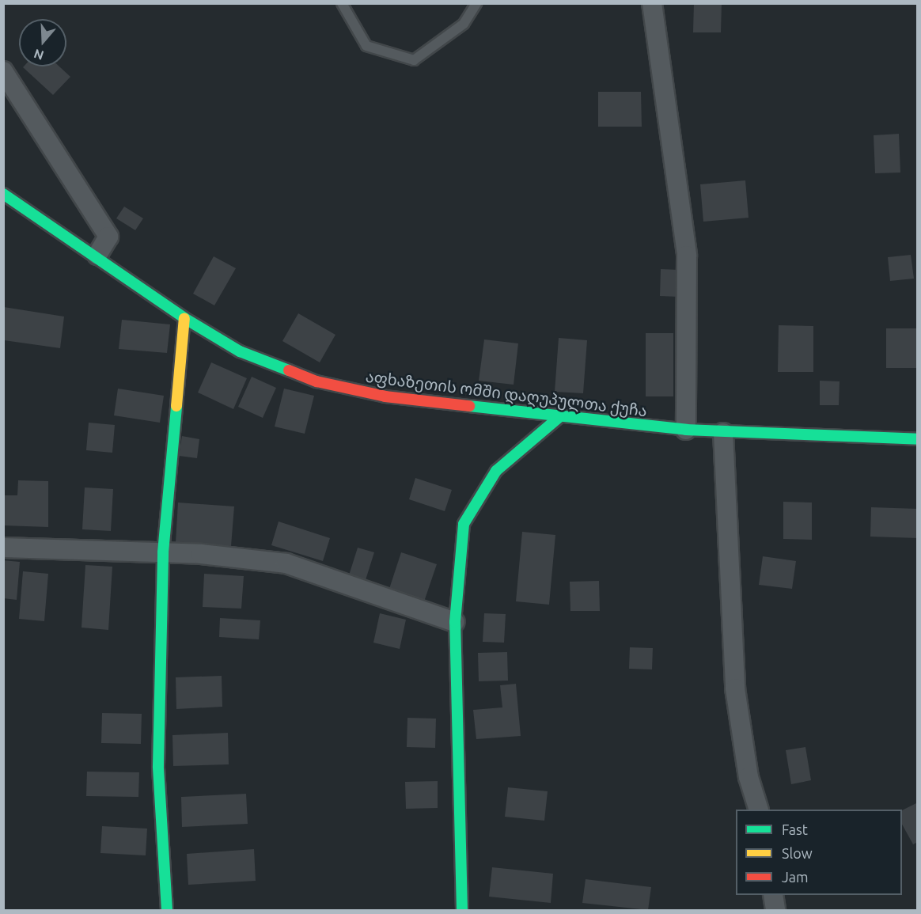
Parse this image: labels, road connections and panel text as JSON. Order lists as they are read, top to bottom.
{
  "streets": {
    "street": ["აფხაზეთის ომში დაღუპულთა ქუჩა"]
  },
  "legend": ["Fast", "Slow", "Jam"],
  "north": "bottom"
}
